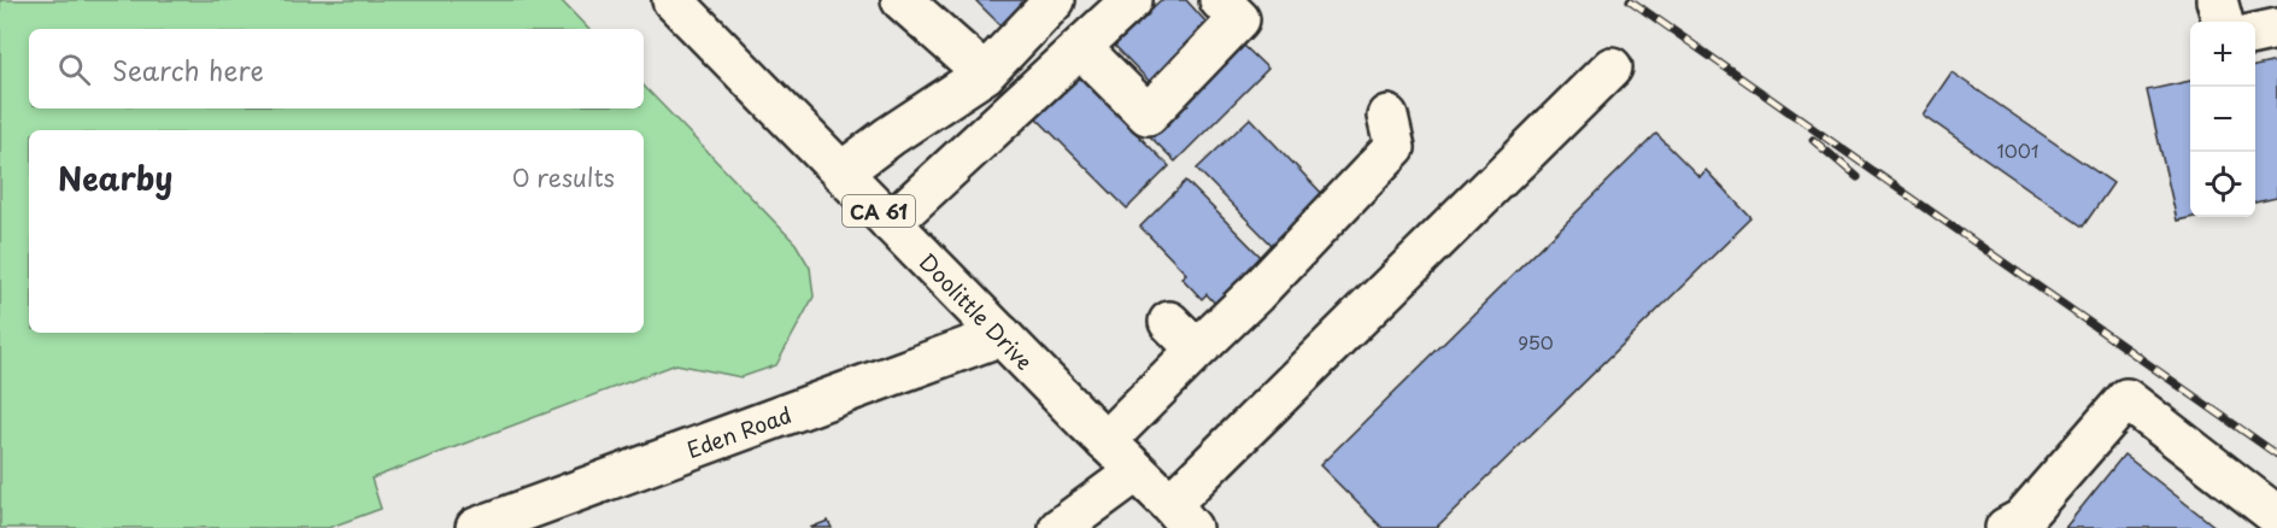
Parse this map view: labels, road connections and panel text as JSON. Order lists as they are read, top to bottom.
{
  "streets": {
    "main road": ["CA 61", "Doolittle Drive", "Eden Road"]
  },
  "crossings": [
    ["Doolittle Drive", "Eden Road"]
  ],
  "house_numbers": ["1001", "950"],
  "page": {
    "map_buttons": ["+", "−"],
    "search": "Search here",
    "heading": ["Nearby", "0 results"]
  }
}
